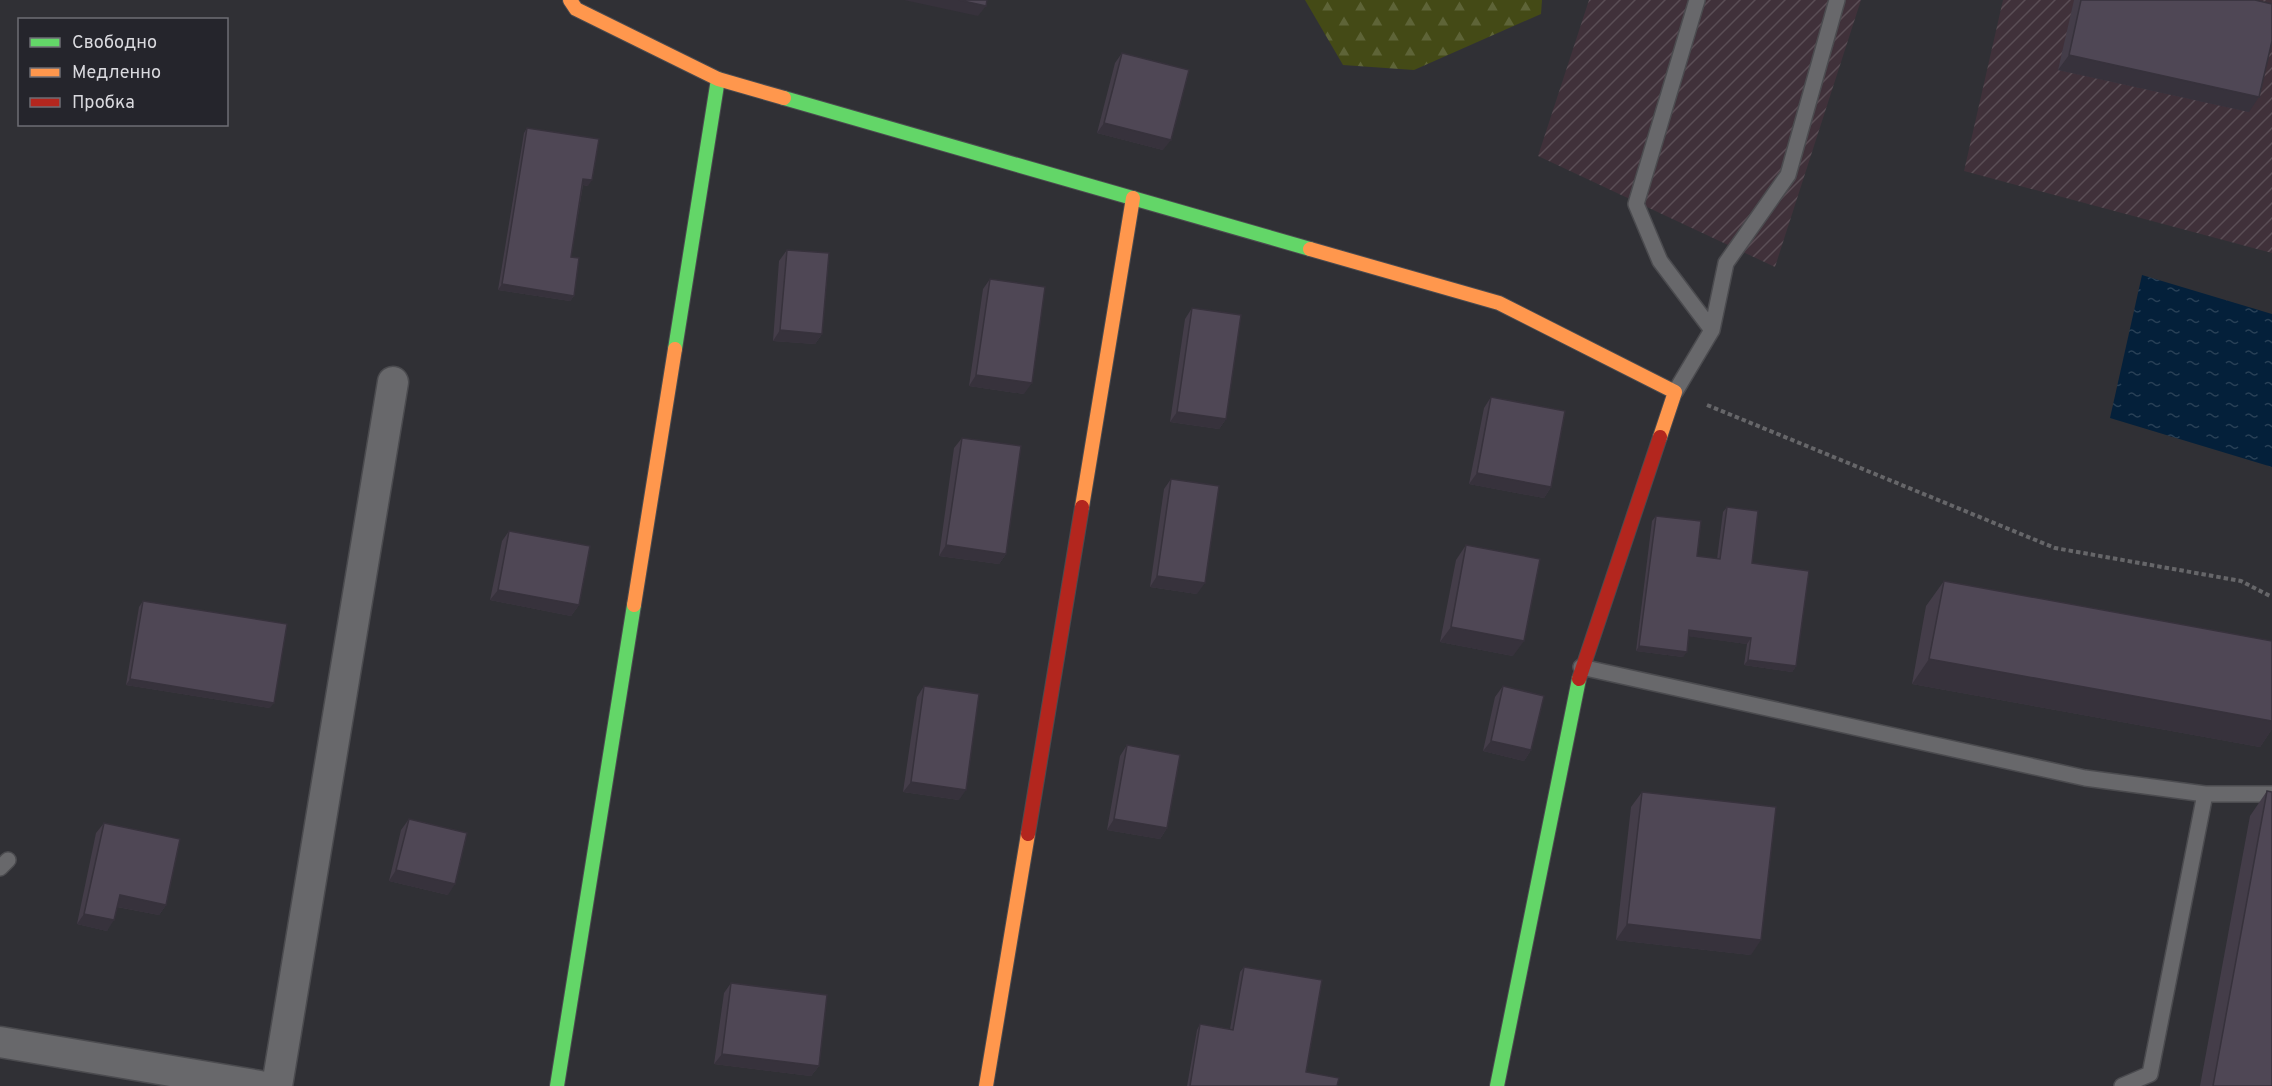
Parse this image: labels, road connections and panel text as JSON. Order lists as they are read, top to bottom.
{
  "legend": ["Свободно", "Медленно", "Пробка"]
}
